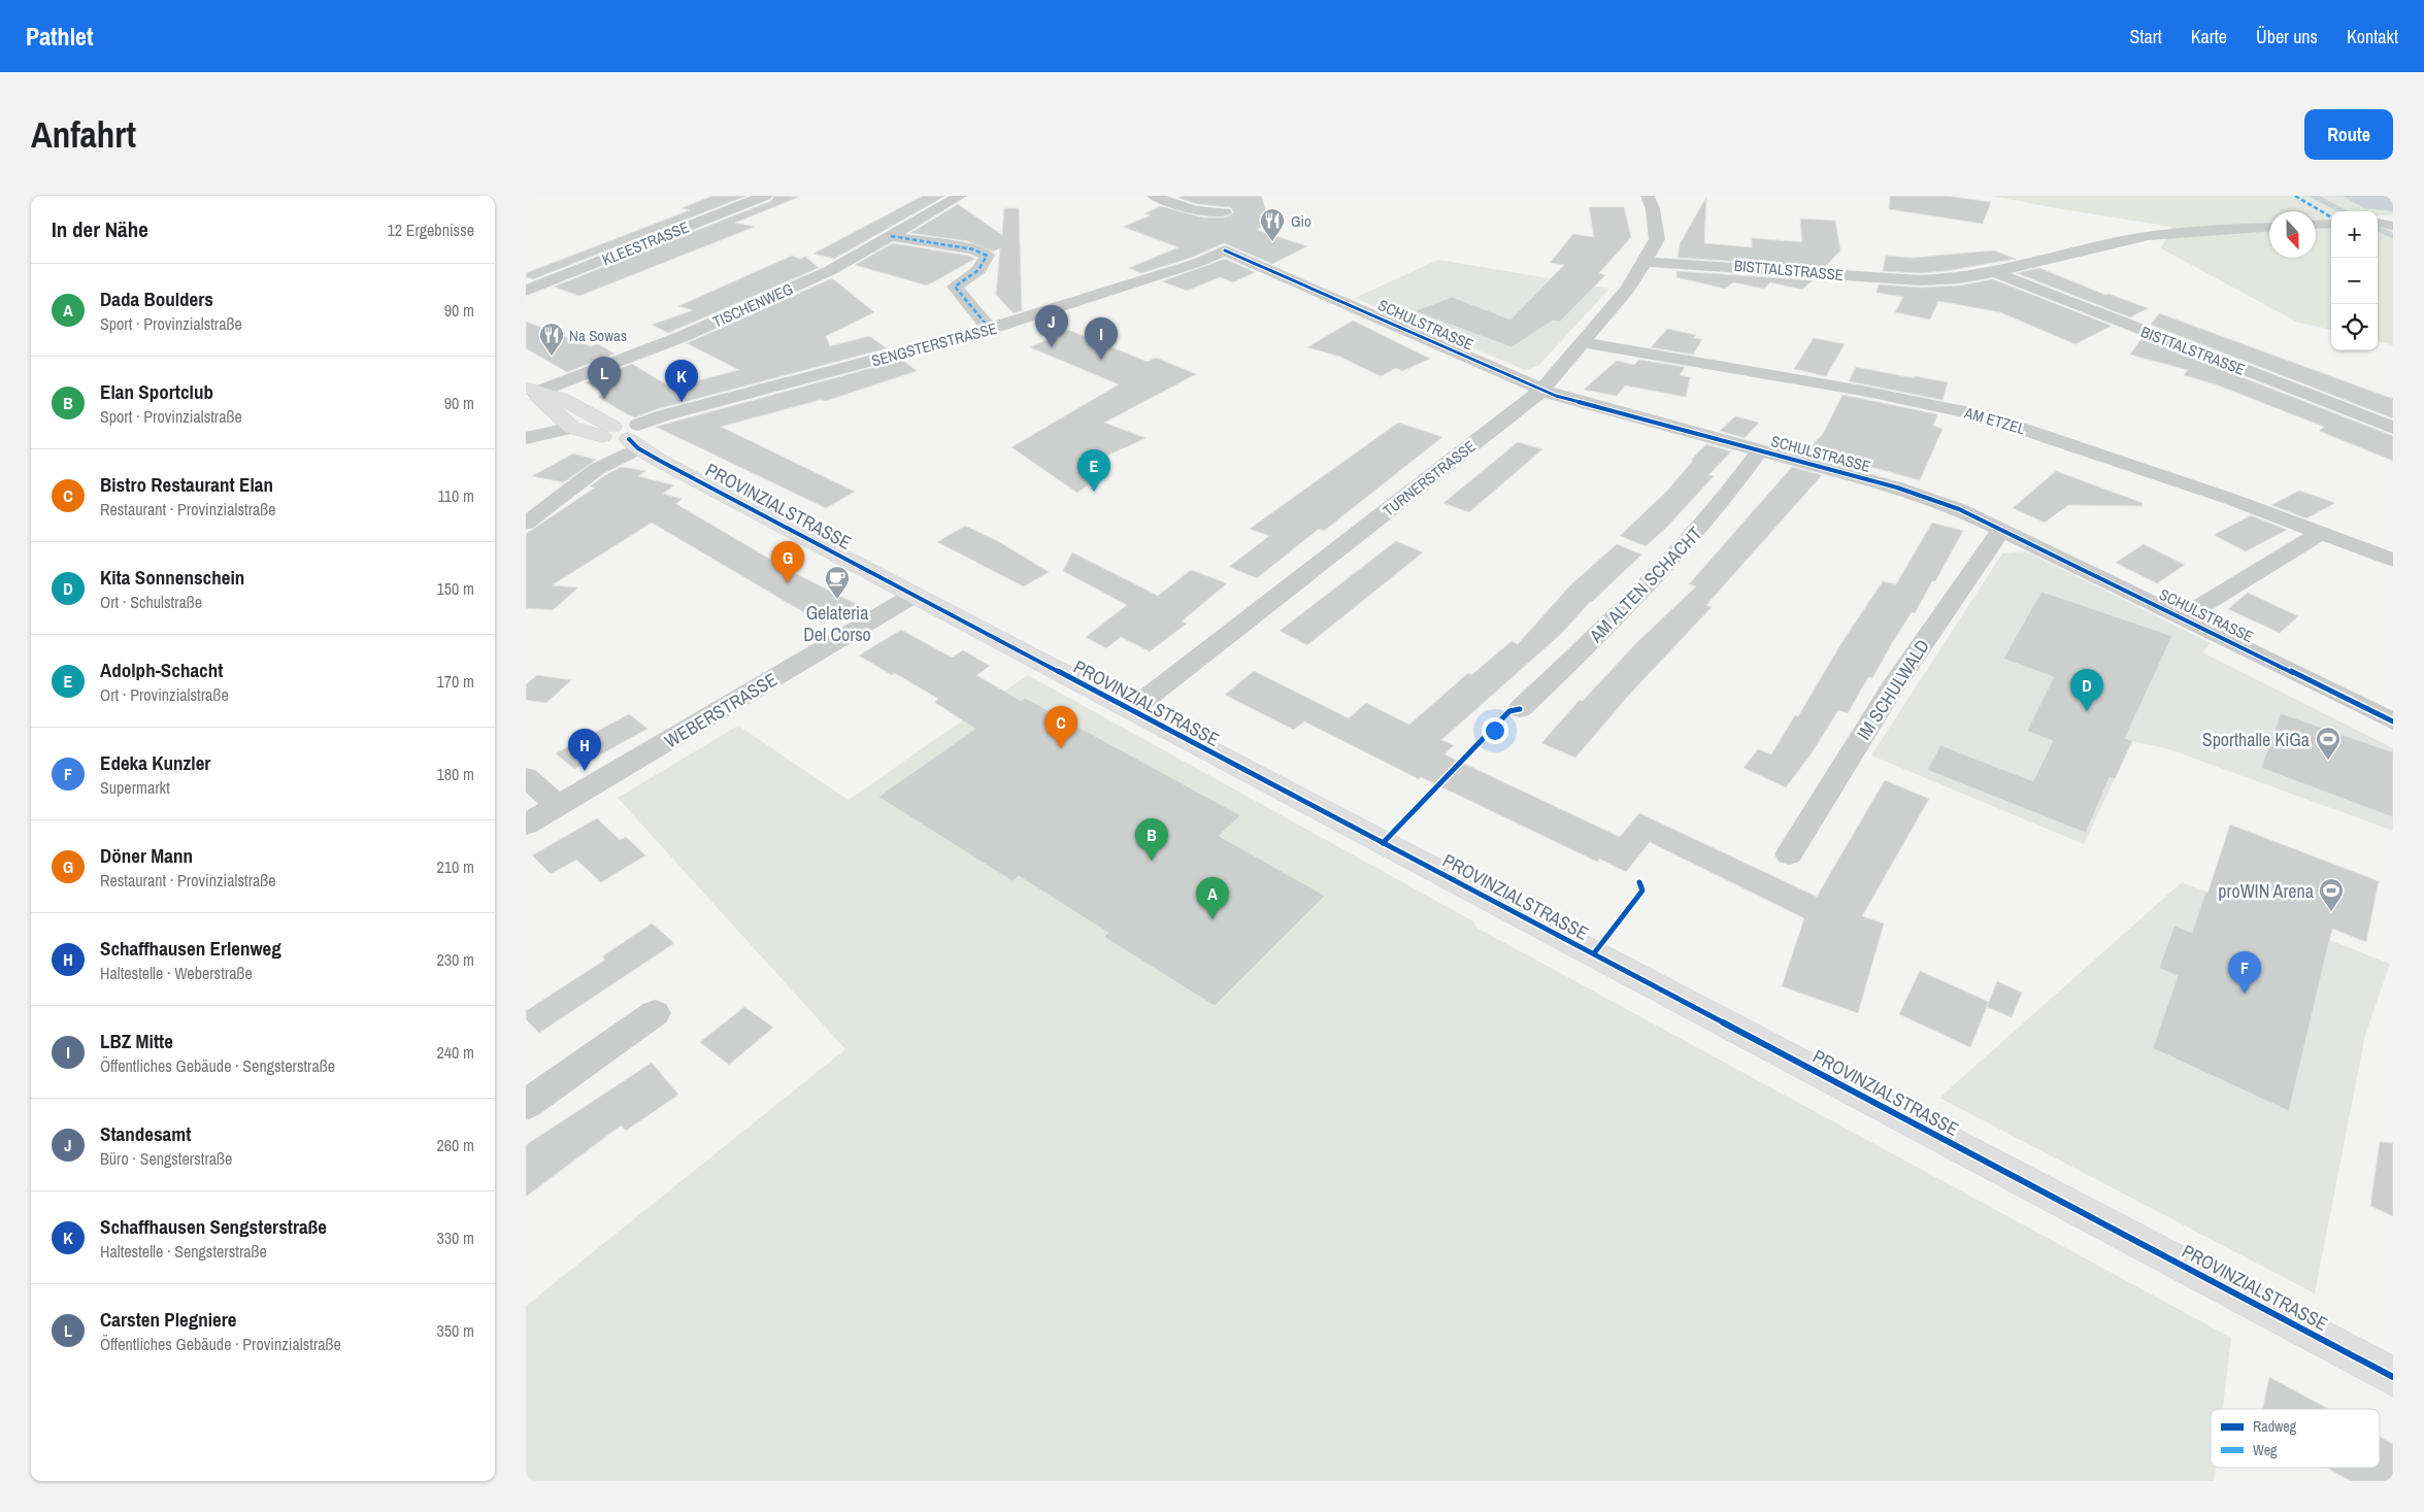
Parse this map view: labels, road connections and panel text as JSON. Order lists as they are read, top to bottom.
{
  "streets": {
    "street": [
      "KLEESTRASSE",
      "BISTTALSTRASSE",
      "TISCHENWEG",
      "SCHULSTRASSE",
      "SENGSTERSTRASSE",
      "AM ETZEL",
      "TURNERSTRASSE",
      "PROVINZIALSTRASSE",
      "AM ALTEN SCHACHT",
      "IM SCHULWALD",
      "WEBERSTRASSE"
    ]
  },
  "crossings": [
    ["BISTTALSTRASSE", "TURNERSTRASSE"],
    ["TISCHENWEG", "PROVINZIALSTRASSE"],
    ["SCHULSTRASSE", "SENGSTERSTRASSE"],
    ["SCHULSTRASSE", "TURNERSTRASSE"],
    ["SCHULSTRASSE", "AM ALTEN SCHACHT"],
    ["SCHULSTRASSE", "IM SCHULWALD"],
    ["SENGSTERSTRASSE", "PROVINZIALSTRASSE"],
    ["AM ETZEL", "TURNERSTRASSE"],
    ["TURNERSTRASSE", "PROVINZIALSTRASSE"],
    ["PROVINZIALSTRASSE", "WEBERSTRASSE"]
  ],
  "places": {
    "restaurant": ["Gio", "Na Sowas"],
    "cafe": ["Gelateria Del Corso"],
    "sports": ["Sporthalle KiGa", "proWIN Arena"]
  },
  "legend": ["Radweg", "Weg"],
  "north": "bottom",
  "page": {
    "header": "Pathlet",
    "nav": [
      "Start",
      "Karte",
      "Über uns",
      "Kontakt"
    ],
    "buttons": "Route",
    "title": "Anfahrt",
    "heading": ["In der Nähe", "12 Ergebnisse"],
    "map_buttons": ["+", "−"],
    "list": [
      {
        "mark": "A",
        "name": "Dada Boulders",
        "note": "Sport · Provinzialstraße",
        "value": "90 m"
      },
      {
        "mark": "B",
        "name": "Elan Sportclub",
        "note": "Sport · Provinzialstraße",
        "value": "90 m"
      },
      {
        "mark": "C",
        "name": "Bistro Restaurant Elan",
        "note": "Restaurant · Provinzialstraße",
        "value": "110 m"
      },
      {
        "mark": "D",
        "name": "Kita Sonnenschein",
        "note": "Ort · Schulstraße",
        "value": "150 m"
      },
      {
        "mark": "E",
        "name": "Adolph-Schacht",
        "note": "Ort · Provinzialstraße",
        "value": "170 m"
      },
      {
        "mark": "F",
        "name": "Edeka Kunzler",
        "note": "Supermarkt",
        "value": "180 m"
      },
      {
        "mark": "G",
        "name": "Döner Mann",
        "note": "Restaurant · Provinzialstraße",
        "value": "210 m"
      },
      {
        "mark": "H",
        "name": "Schaffhausen Erlenweg",
        "note": "Haltestelle · Weberstraße",
        "value": "230 m"
      },
      {
        "mark": "I",
        "name": "LBZ Mitte",
        "note": "Öffentliches Gebäude · Sengsterstraße",
        "value": "240 m"
      },
      {
        "mark": "J",
        "name": "Standesamt",
        "note": "Büro · Sengsterstraße",
        "value": "260 m"
      },
      {
        "mark": "K",
        "name": "Schaffhausen Sengsterstraße",
        "note": "Haltestelle · Sengsterstraße",
        "value": "330 m"
      },
      {
        "mark": "L",
        "name": "Carsten Plegniere",
        "note": "Öffentliches Gebäude · Provinzialstraße",
        "value": "350 m"
      }
    ],
    "pins": [
      "J",
      "I",
      "L",
      "K",
      "E",
      "G",
      "D",
      "C",
      "H",
      "B",
      "A",
      "F"
    ]
  }
}
